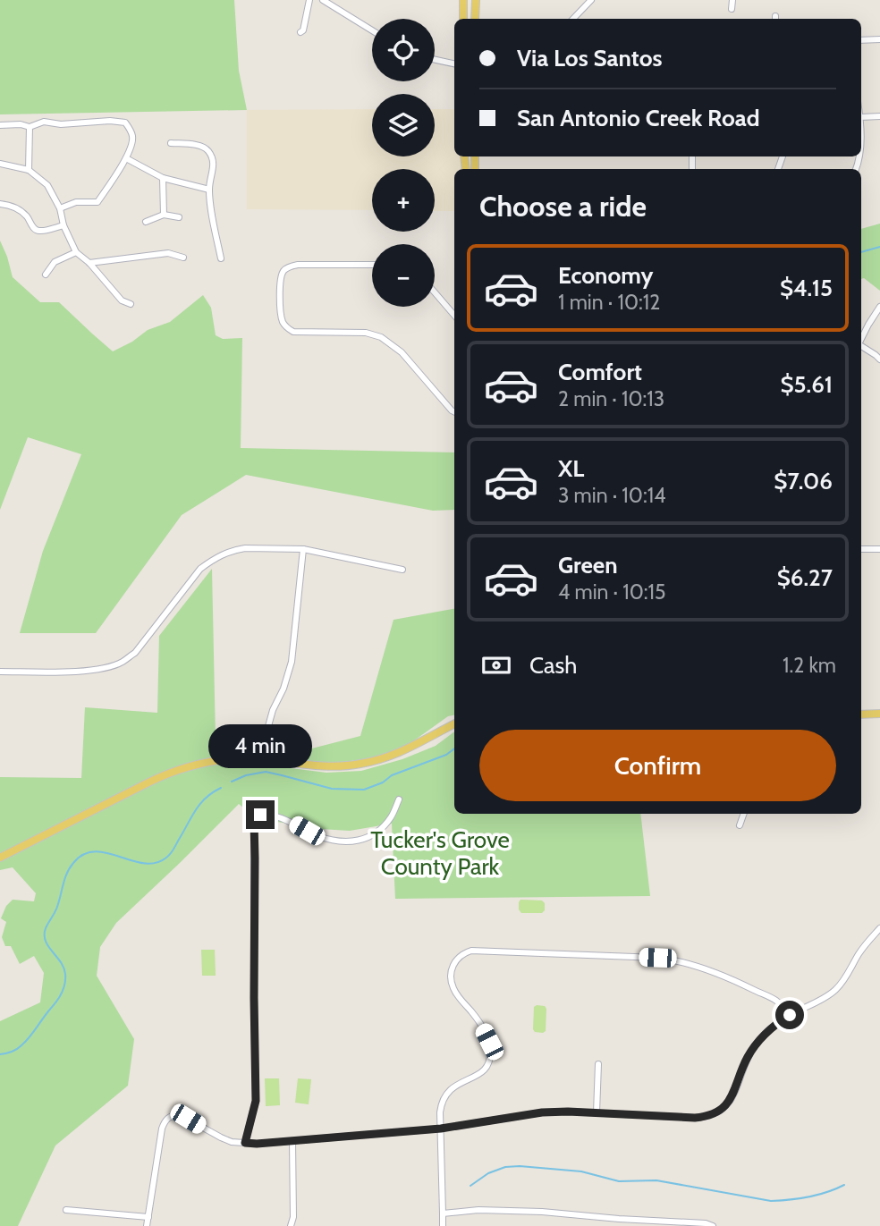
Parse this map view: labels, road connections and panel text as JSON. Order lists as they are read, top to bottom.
{
  "parks": ["Tucker's Grove County Park"],
  "page": {
    "map_buttons": ["+", "−"],
    "banner": ["Via Los Santos", "San Antonio Creek Road"],
    "heading": "Choose a ride",
    "list": [
      {
        "name": "Economy",
        "note": "1 min · 10:12",
        "value": "$4.15"
      },
      {
        "name": "Comfort",
        "note": "2 min · 10:13",
        "value": "$5.61"
      },
      {
        "name": "XL",
        "note": "3 min · 10:14",
        "value": "$7.06"
      },
      {
        "name": "Green",
        "note": "4 min · 10:15",
        "value": "$6.27"
      }
    ],
    "pay": ["Cash", "1.2 km"],
    "buttons": "Confirm",
    "bubble": "4 min"
  }
}
